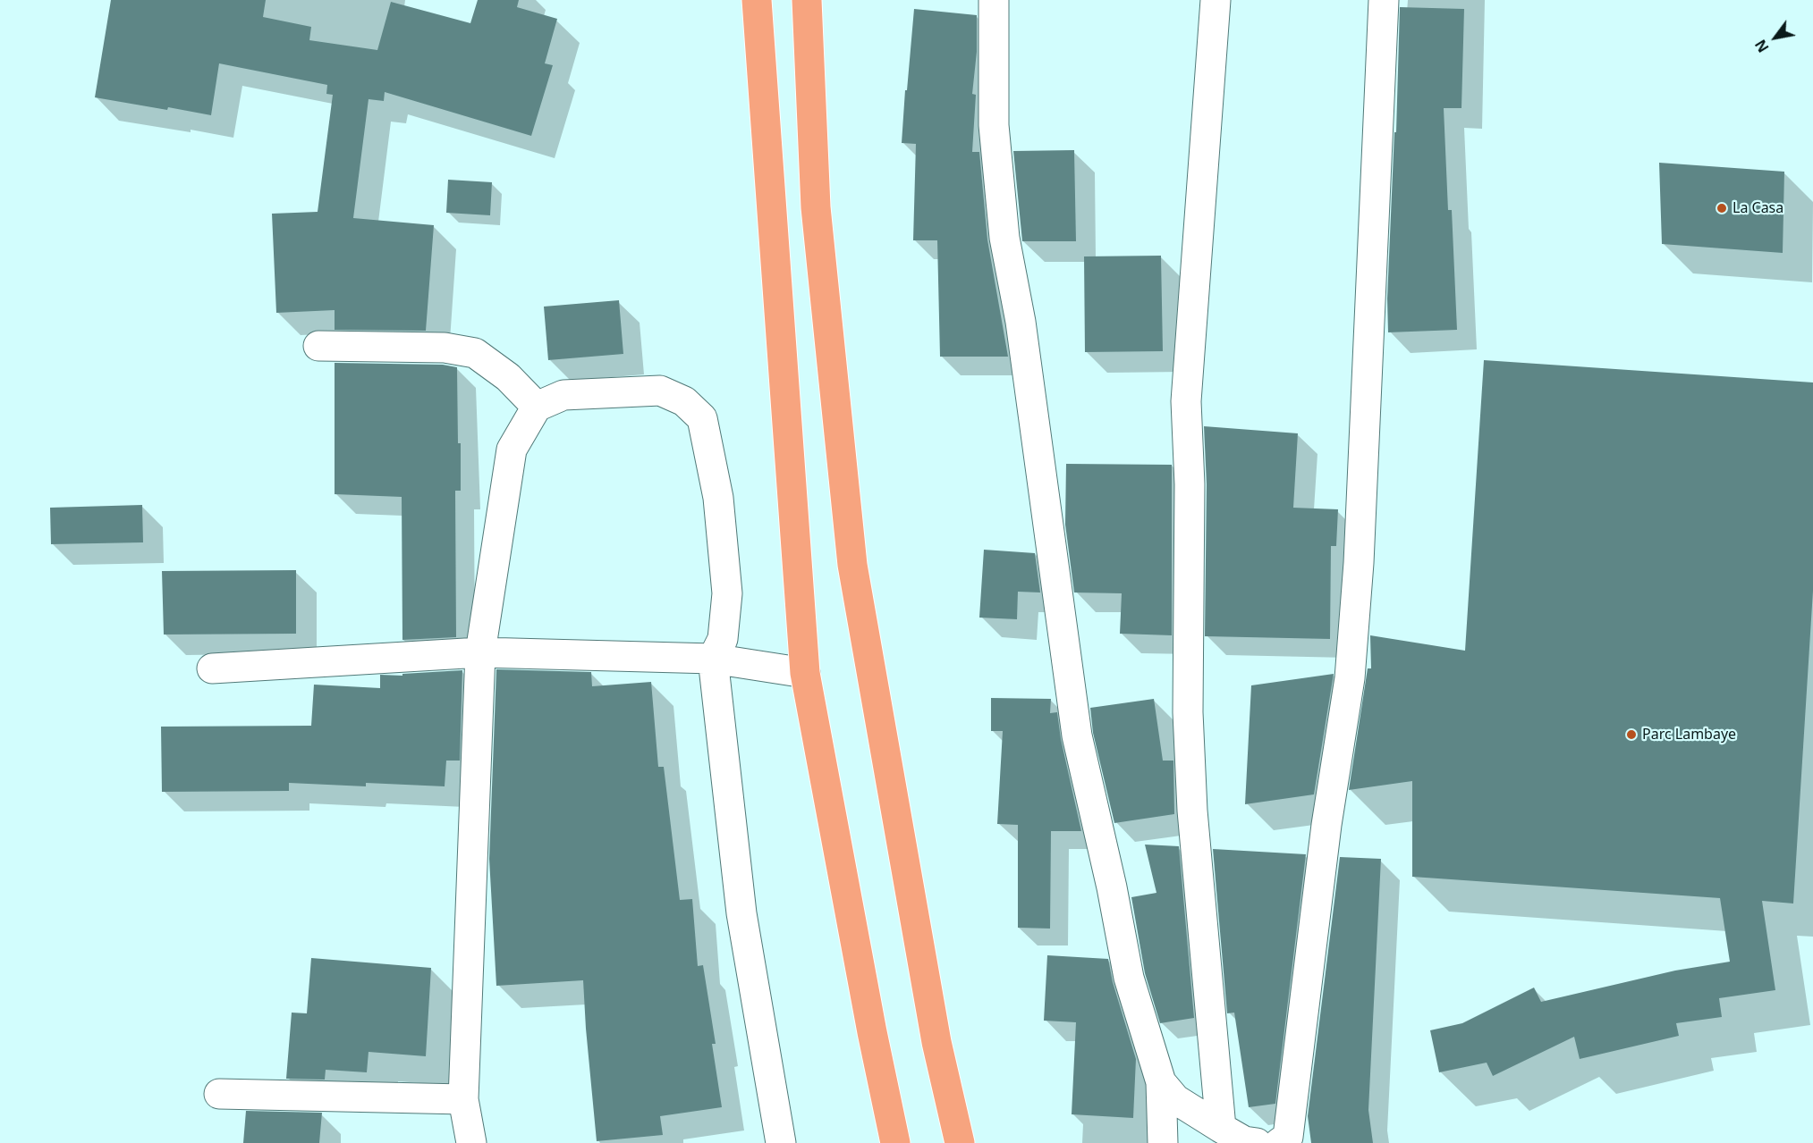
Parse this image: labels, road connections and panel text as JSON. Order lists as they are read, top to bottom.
{
  "places": ["La Casa", "Parc Lambaye"],
  "north": "bottom left"
}
